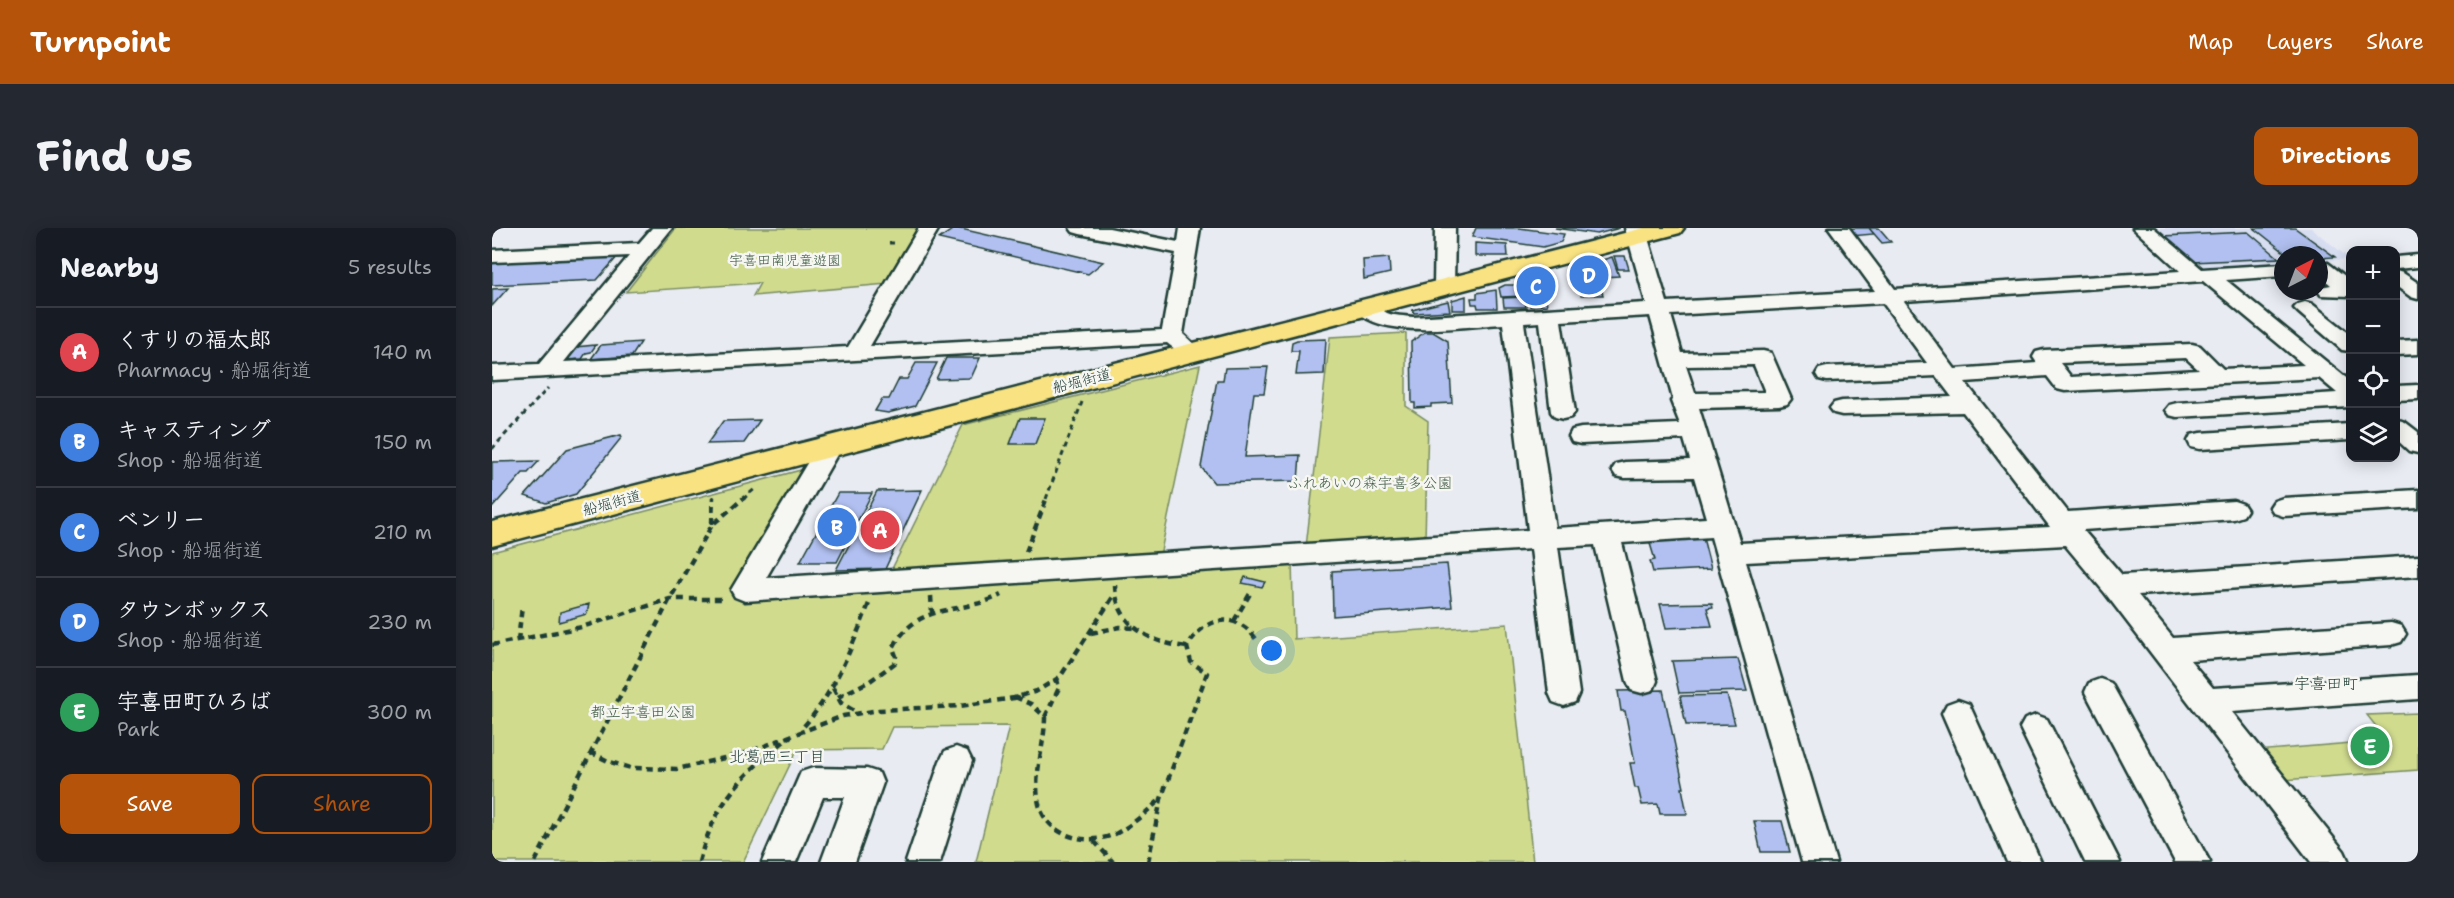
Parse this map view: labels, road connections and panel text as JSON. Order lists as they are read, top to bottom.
{
  "streets": {
    "main road": ["船堀街道"]
  },
  "districts": ["宇喜田町", "北葛西三丁目"],
  "parks": ["宇喜田南児童遊園", "ふれあいの森宇喜多公園", "都立宇喜田公園"],
  "north": "top right",
  "page": {
    "header": "Turnpoint",
    "nav": ["Map", "Layers", "Share"],
    "buttons": [
      "Directions",
      ["Save", "Share"]
    ],
    "title": "Find us",
    "heading": ["Nearby", "5 results"],
    "map_buttons": ["+", "−"],
    "pins": [
      "D",
      "C",
      "B",
      "A",
      "E"
    ],
    "list": [
      {
        "mark": "A",
        "name": "くすりの福太郎",
        "note": "Pharmacy · 船堀街道",
        "value": "140 m"
      },
      {
        "mark": "B",
        "name": "キャスティング",
        "note": "Shop · 船堀街道",
        "value": "150 m"
      },
      {
        "mark": "C",
        "name": "ベンリー",
        "note": "Shop · 船堀街道",
        "value": "210 m"
      },
      {
        "mark": "D",
        "name": "タウンボックス",
        "note": "Shop · 船堀街道",
        "value": "230 m"
      },
      {
        "mark": "E",
        "name": "宇喜田町ひろば",
        "note": "Park",
        "value": "300 m"
      }
    ]
  }
}
